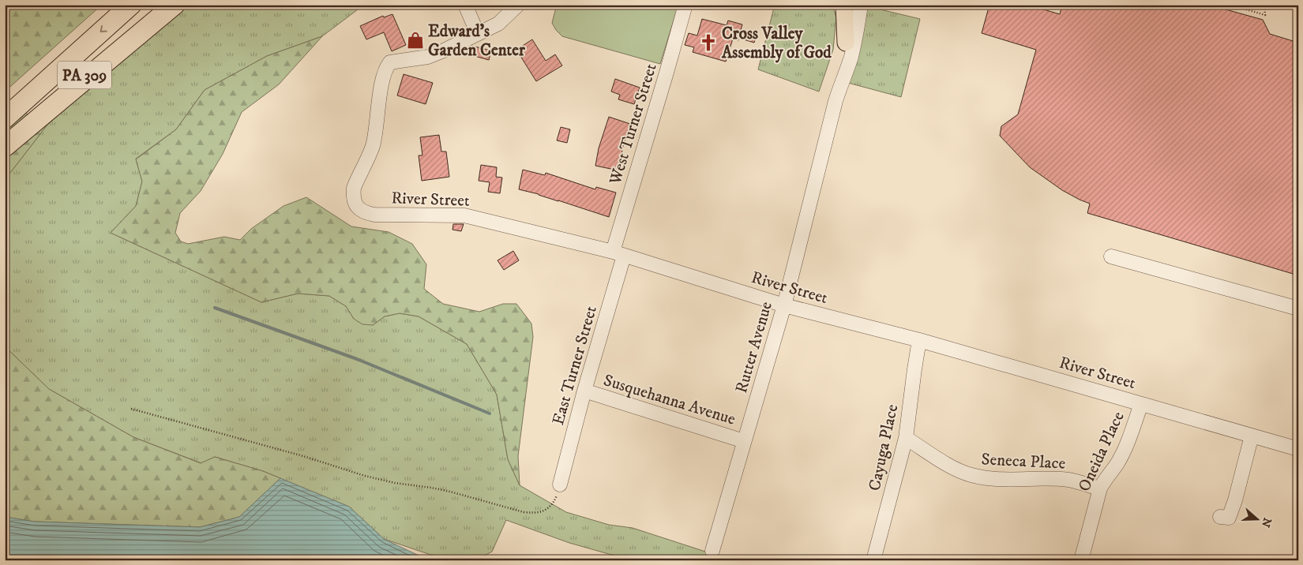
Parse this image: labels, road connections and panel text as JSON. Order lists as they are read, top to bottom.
{
  "streets": {
    "highway": ["PA 309"],
    "street": [
      "West Turner Street",
      "River Street",
      "Rutter Avenue",
      "East Turner Street",
      "Susquehanna Avenue",
      "Cayuga Place",
      "Oneida Place",
      "Seneca Place"
    ]
  },
  "crossings": [
    ["West Turner Street", "River Street"],
    ["West Turner Street", "East Turner Street"],
    ["River Street", "Rutter Avenue"],
    ["River Street", "East Turner Street"],
    ["River Street", "Cayuga Place"],
    ["River Street", "Oneida Place"],
    ["Rutter Avenue", "Susquehanna Avenue"],
    ["East Turner Street", "Susquehanna Avenue"],
    ["Cayuga Place", "Seneca Place"],
    ["Oneida Place", "Seneca Place"]
  ],
  "places": {
    "shop": ["Edward's Garden Center"],
    "church": ["Cross Valley Assembly of God"]
  },
  "north": "right"
}
